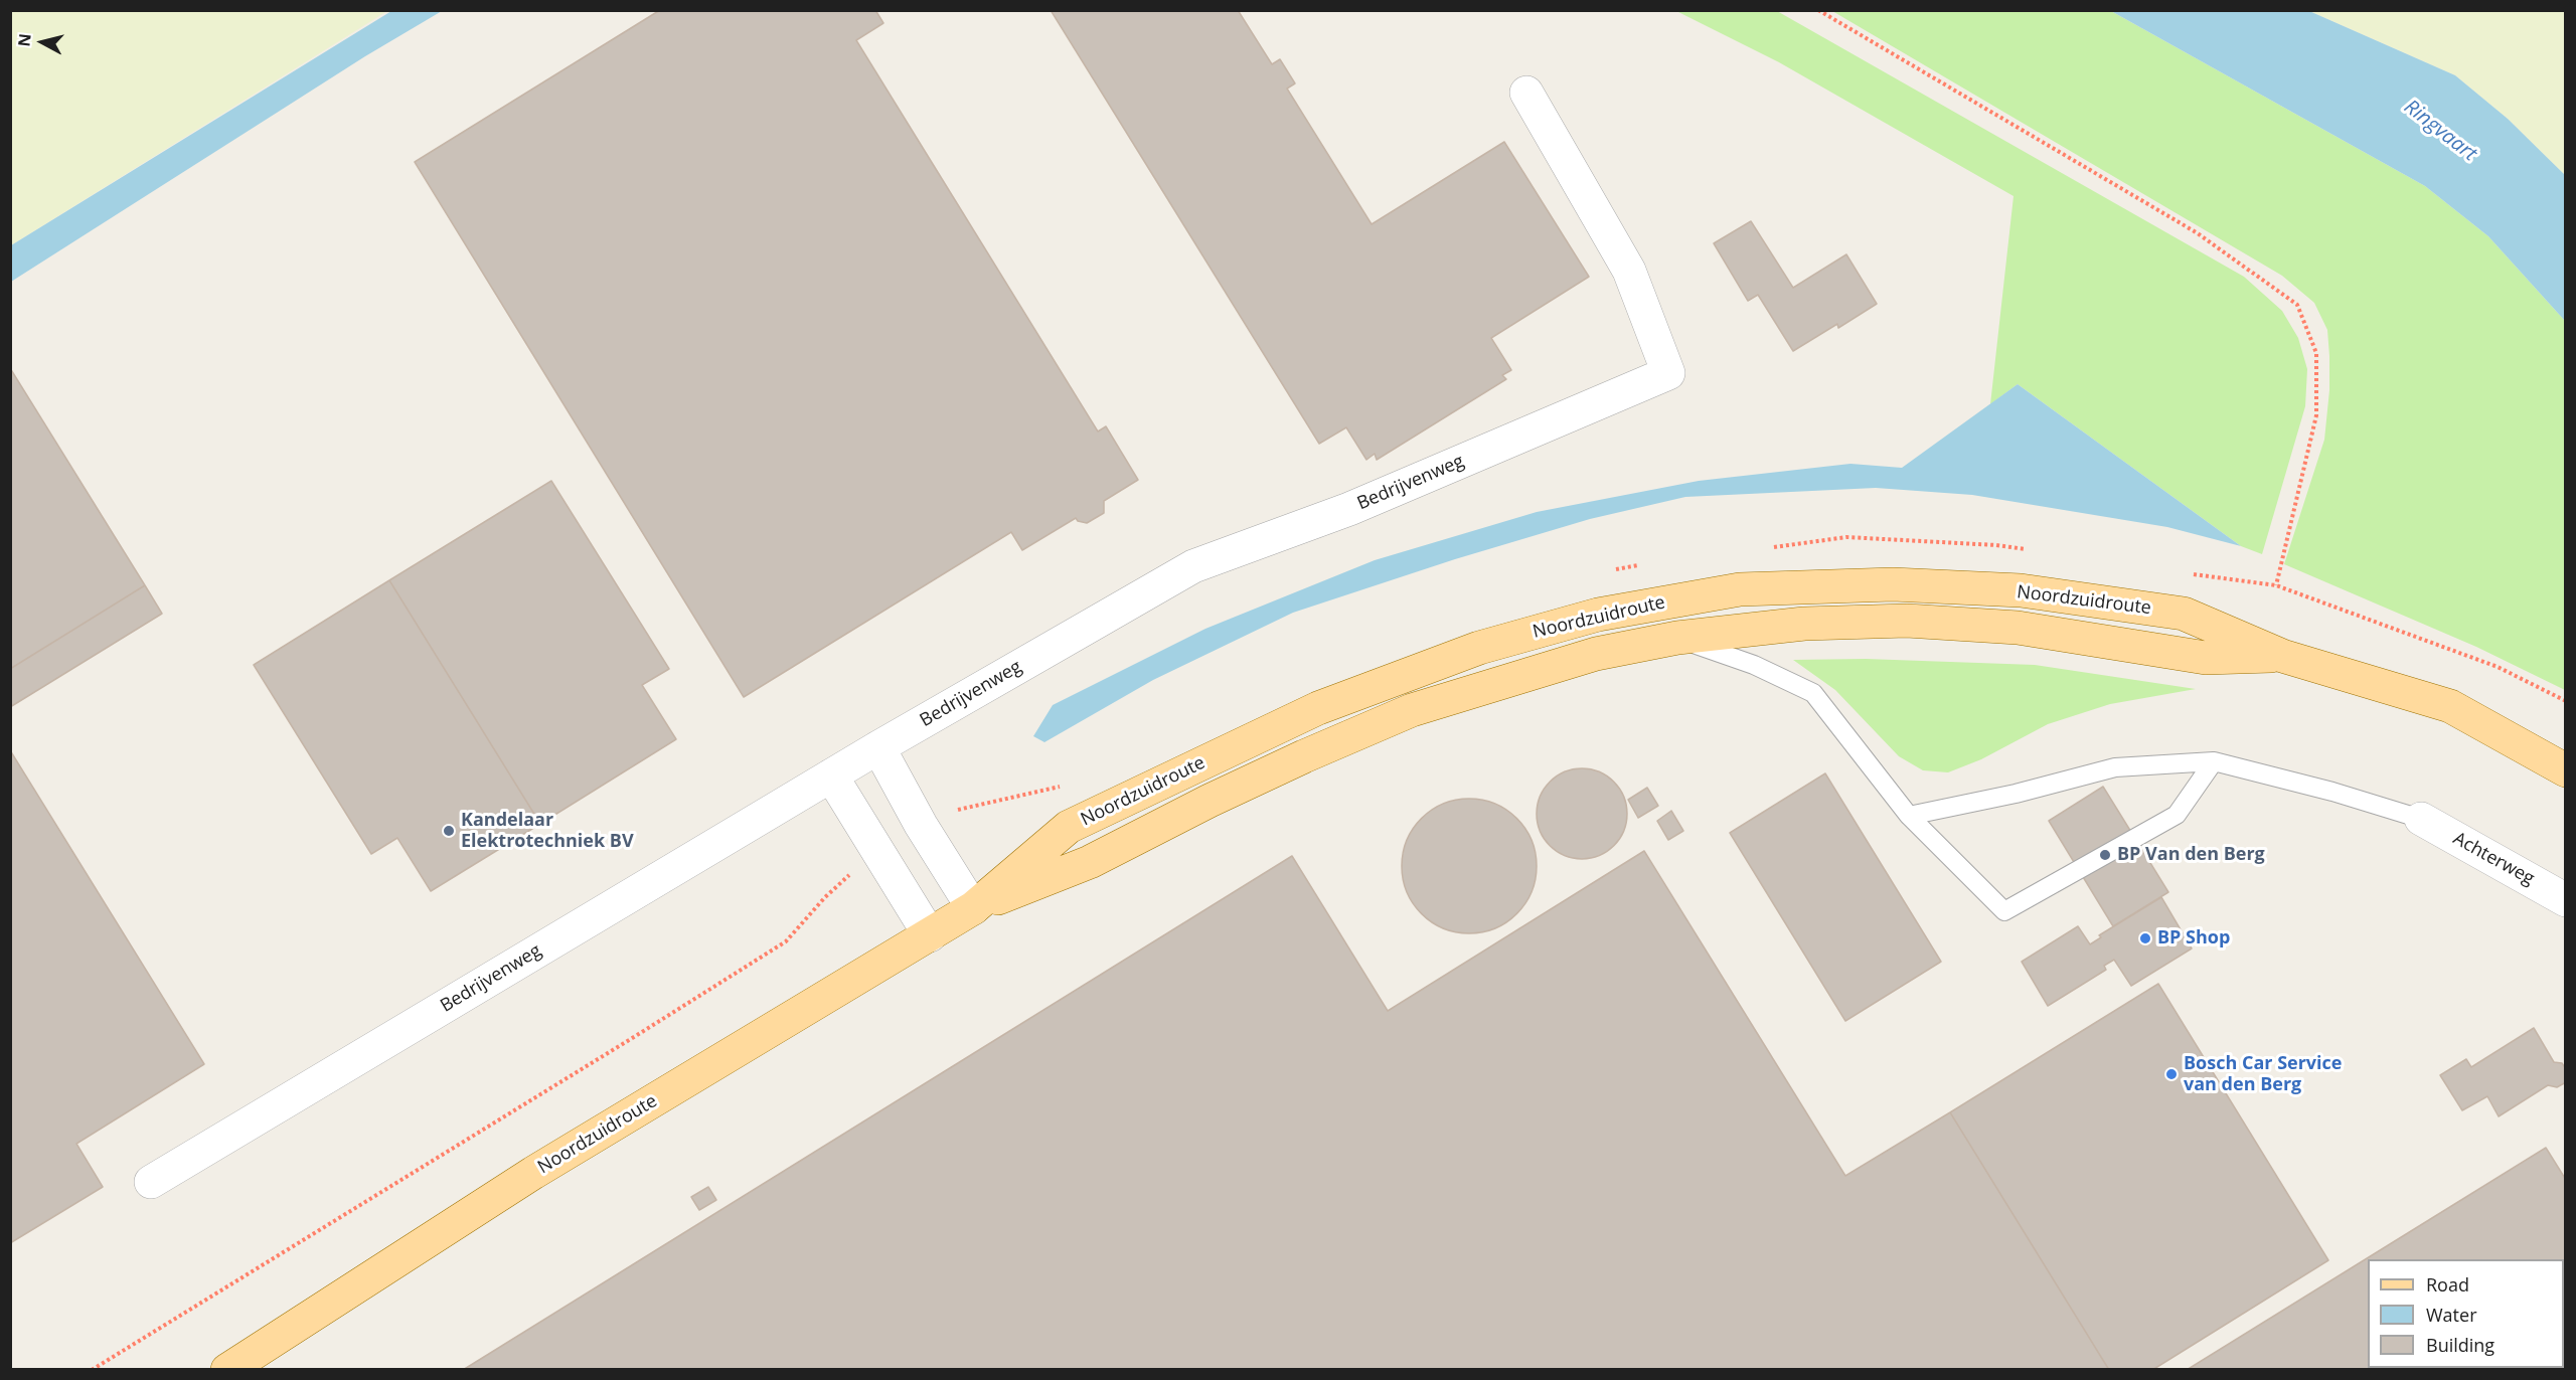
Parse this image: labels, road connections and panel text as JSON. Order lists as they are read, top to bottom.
{
  "streets": {
    "main road": ["Noordzuidroute"],
    "street": ["Bedrijvenweg", "Achterweg"]
  },
  "water": ["Ringvaart"],
  "places": [
    "Kandelaar Elektrotechniek BV",
    "BP Van den Berg",
    "BP Shop",
    "Bosch Car Service van den Berg"
  ],
  "legend": ["Road", "Water", "Building"],
  "north": "left"
}
